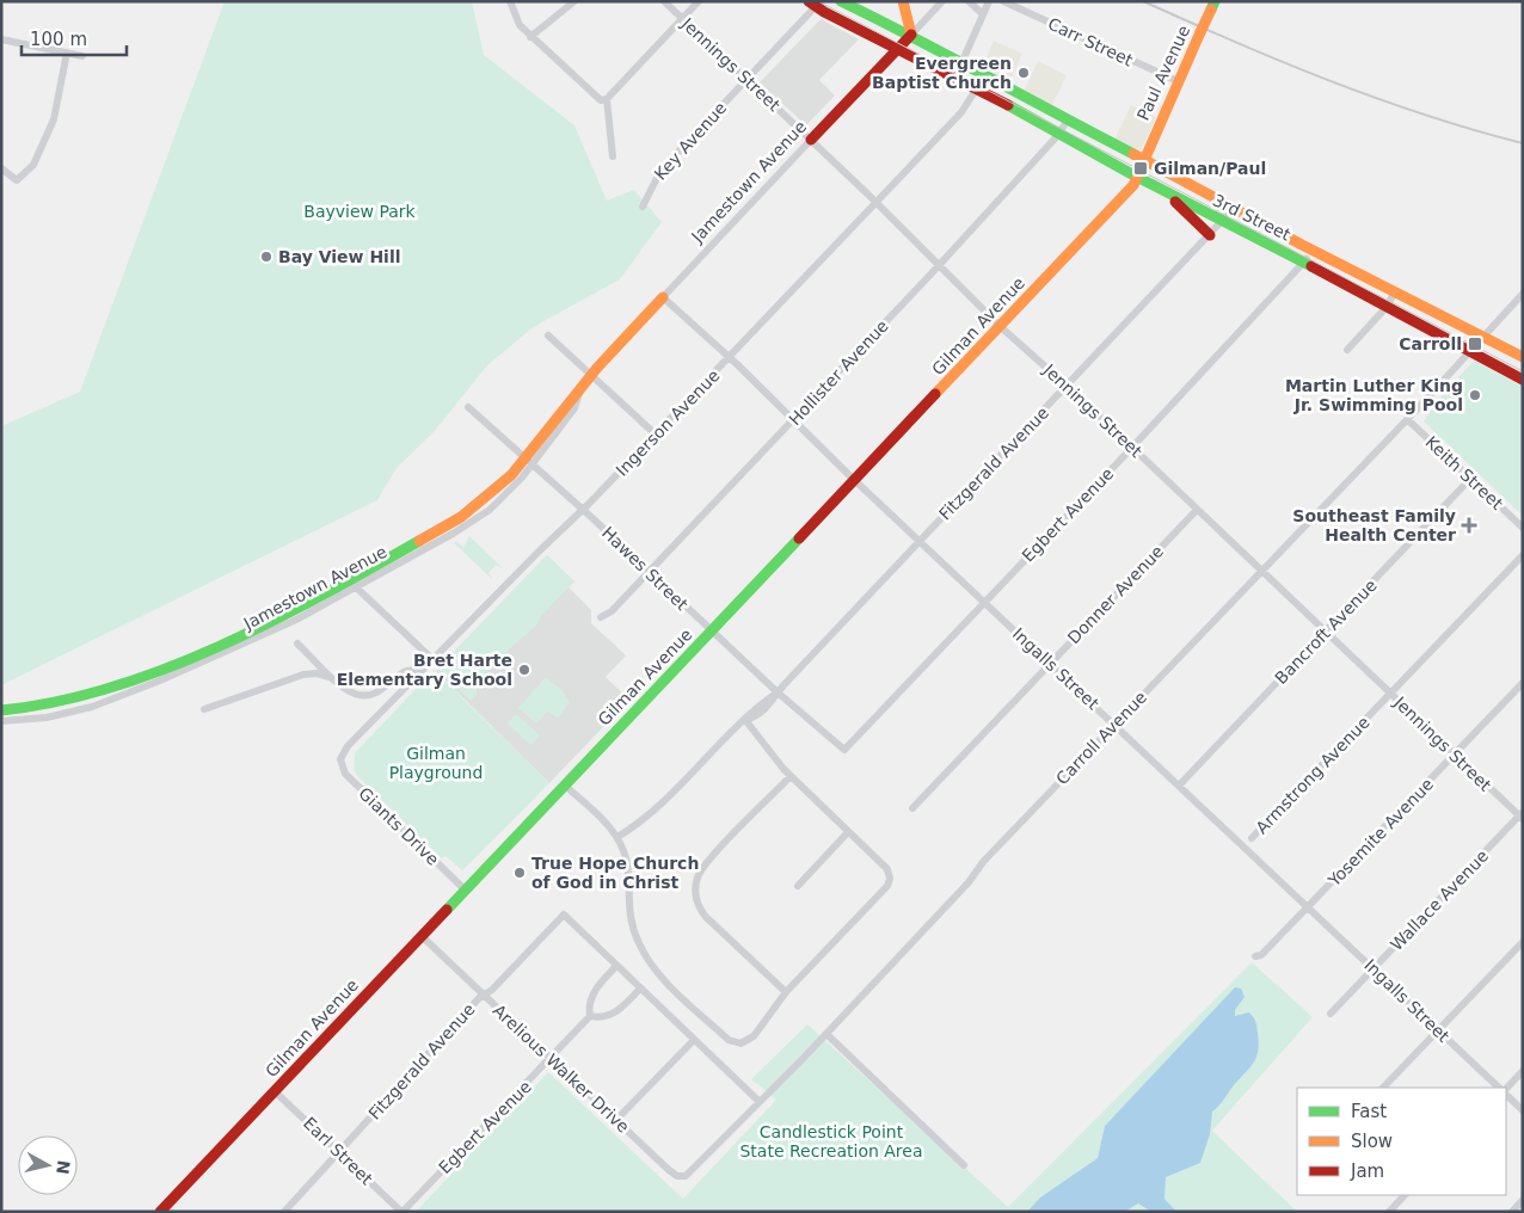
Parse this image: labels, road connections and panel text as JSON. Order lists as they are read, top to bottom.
{
  "streets": {
    "street": [
      "Carr Street",
      "Jennings Street",
      "Paul Avenue",
      "Key Avenue",
      "Jamestown Avenue",
      "3rd Street",
      "Gilman Avenue",
      "Hollister Avenue",
      "Ingerson Avenue",
      "Fitzgerald Avenue",
      "Keith Street",
      "Egbert Avenue",
      "Hawes Street",
      "Donner Avenue",
      "Bancroft Avenue",
      "Ingalls Street",
      "Carroll Avenue",
      "Armstrong Avenue",
      "Giants Drive",
      "Yosemite Avenue",
      "Wallace Avenue",
      "Arelious Walker Drive",
      "Earl Street"
    ]
  },
  "crossings": [
    ["Carr Street", "Paul Avenue"],
    ["Jennings Street", "Key Avenue"],
    ["Jennings Street", "Jamestown Avenue"],
    ["Jennings Street", "Gilman Avenue"],
    ["Jennings Street", "Hollister Avenue"],
    ["Jennings Street", "Ingerson Avenue"],
    ["Jennings Street", "Fitzgerald Avenue"],
    ["Jennings Street", "Egbert Avenue"],
    ["Jennings Street", "Donner Avenue"],
    ["Jennings Street", "Bancroft Avenue"],
    ["Jennings Street", "Carroll Avenue"],
    ["Jennings Street", "Armstrong Avenue"],
    ["Jennings Street", "Yosemite Avenue"],
    ["Jennings Street", "Wallace Avenue"],
    ["Paul Avenue", "3rd Street"],
    ["Paul Avenue", "Gilman Avenue"],
    ["Key Avenue", "3rd Street"],
    ["Jamestown Avenue", "3rd Street"],
    ["Jamestown Avenue", "Hawes Street"],
    ["Jamestown Avenue", "Ingalls Street"],
    ["3rd Street", "Gilman Avenue"],
    ["3rd Street", "Hollister Avenue"],
    ["3rd Street", "Ingerson Avenue"],
    ["3rd Street", "Fitzgerald Avenue"],
    ["3rd Street", "Egbert Avenue"],
    ["3rd Street", "Carroll Avenue"],
    ["Gilman Avenue", "Hawes Street"],
    ["Gilman Avenue", "Ingalls Street"],
    ["Gilman Avenue", "Giants Drive"],
    ["Gilman Avenue", "Arelious Walker Drive"],
    ["Gilman Avenue", "Earl Street"],
    ["Hollister Avenue", "Hawes Street"],
    ["Hollister Avenue", "Ingalls Street"],
    ["Ingerson Avenue", "Hawes Street"],
    ["Ingerson Avenue", "Ingalls Street"],
    ["Ingerson Avenue", "Giants Drive"],
    ["Fitzgerald Avenue", "Hawes Street"],
    ["Fitzgerald Avenue", "Ingalls Street"],
    ["Fitzgerald Avenue", "Arelious Walker Drive"],
    ["Fitzgerald Avenue", "Earl Street"],
    ["Keith Street", "Bancroft Avenue"],
    ["Keith Street", "Carroll Avenue"],
    ["Egbert Avenue", "Hawes Street"],
    ["Egbert Avenue", "Ingalls Street"],
    ["Egbert Avenue", "Arelious Walker Drive"],
    ["Egbert Avenue", "Earl Street"],
    ["Donner Avenue", "Ingalls Street"],
    ["Bancroft Avenue", "Ingalls Street"],
    ["Ingalls Street", "Carroll Avenue"],
    ["Ingalls Street", "Yosemite Avenue"],
    ["Ingalls Street", "Wallace Avenue"],
    ["Carroll Avenue", "Arelious Walker Drive"]
  ],
  "parks": ["Bayview Park", "Gilman Playground", "Candlestick Point State Recreation Area"],
  "places": {
    "other": [
      "Evergreen Baptist Church",
      "Bay View Hill",
      "Martin Luther King Jr. Swimming Pool",
      "Bret Harte Elementary School",
      "True Hope Church of God in Christ"
    ],
    "transit": ["Gilman/Paul", "Carroll"],
    "health": ["Southeast Family Health Center"]
  },
  "legend": ["Fast", "Slow", "Jam"],
  "scale_bar": "100 m",
  "north": "right"
}
